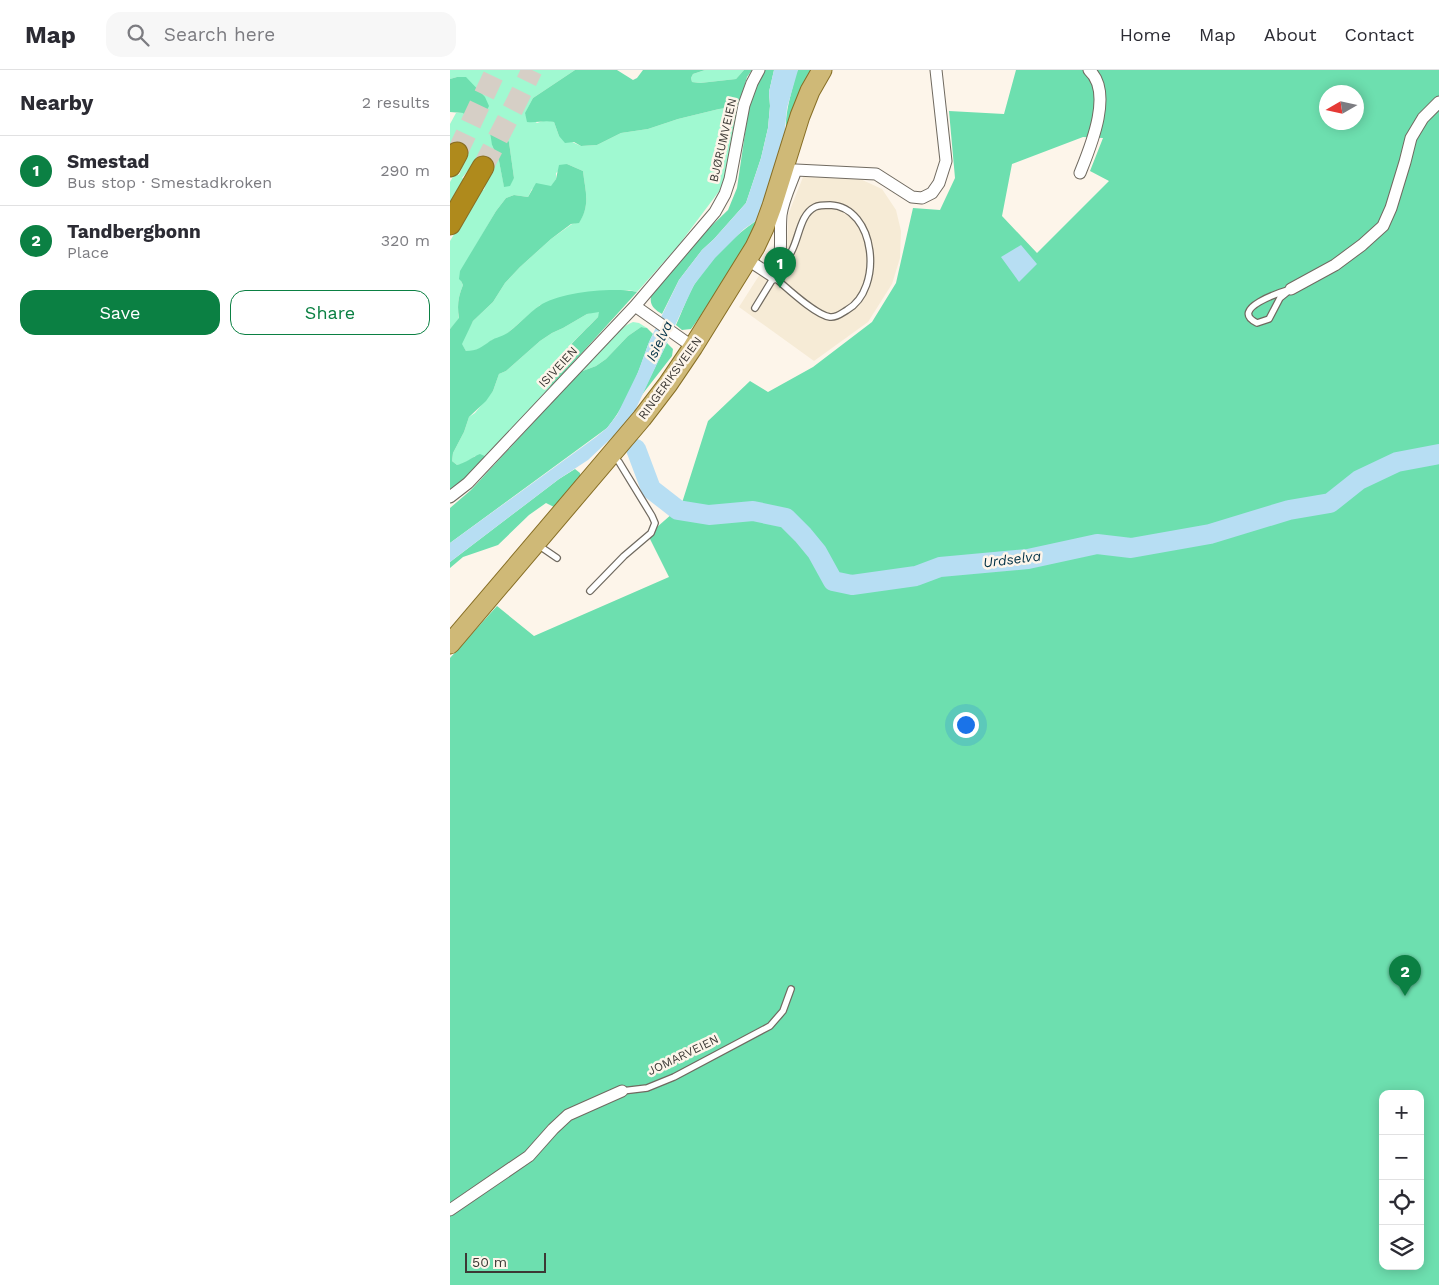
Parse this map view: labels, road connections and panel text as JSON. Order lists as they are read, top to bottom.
{
  "streets": {
    "main road": ["RINGERIKSVEIEN"],
    "street": ["BJØRUMVEIEN", "ISIVEIEN", "JOMARVEIEN"]
  },
  "crossings": [
    ["BJØRUMVEIEN", "ISIVEIEN"]
  ],
  "water": ["Isielva", "Urdselva"],
  "scale_bar": "50 m",
  "north": "left",
  "page": {
    "header": "Map",
    "search": "Search here",
    "nav": [
      "Home",
      "Map",
      "About",
      "Contact"
    ],
    "heading": ["Nearby", "2 results"],
    "list": [
      {
        "mark": "1",
        "name": "Smestad",
        "note": "Bus stop · Smestadkroken",
        "value": "290 m"
      },
      {
        "mark": "2",
        "name": "Tandbergbonn",
        "note": "Place",
        "value": "320 m"
      }
    ],
    "pins": ["1", "2"],
    "buttons": ["Save", "Share"],
    "map_buttons": ["+", "−"],
    "scale": "50 m"
  }
}
